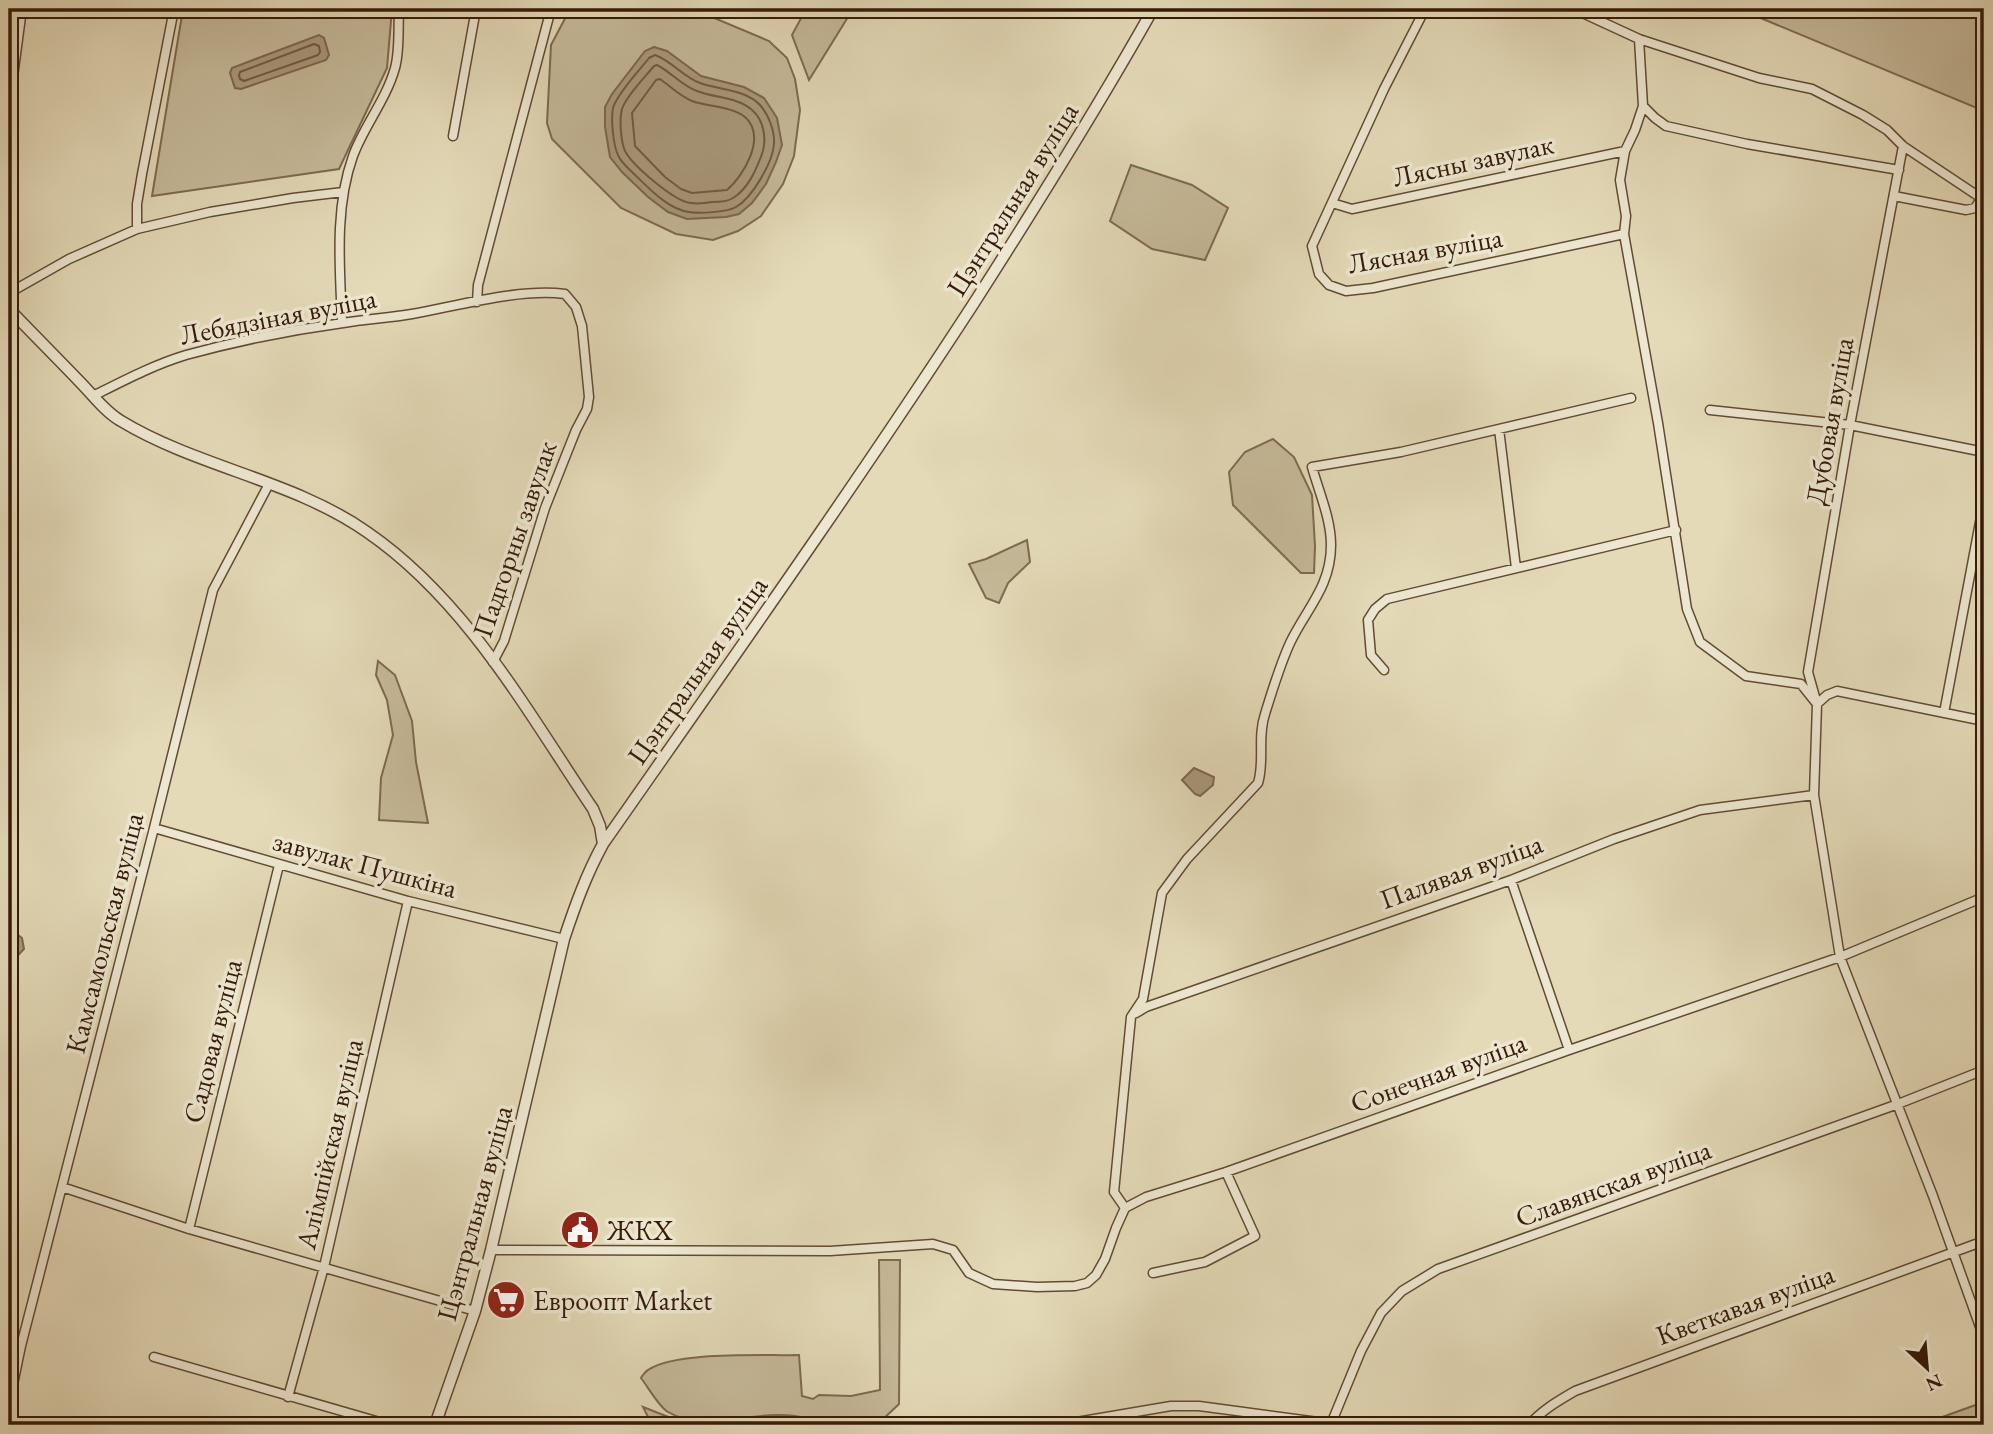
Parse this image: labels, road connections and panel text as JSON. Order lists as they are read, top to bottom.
{
  "streets": {
    "street": [
      "Лясны завулак",
      "Цэнтральная вуліца",
      "Лясная вуліца",
      "Лебядзіная вуліца",
      "Дубовая вуліца",
      "Падгорны завулак",
      "завулак Пушкіна",
      "Палявая вуліца",
      "Камсамольская вуліца",
      "Садовая вуліца",
      "Сонечная вуліца",
      "Алімпійская вуліца",
      "Славянская вуліца",
      "Кветкавая вуліца"
    ]
  },
  "crossings": [
    ["Лясны завулак", "Лясная вуліца"],
    ["Цэнтральная вуліца", "завулак Пушкіна"],
    ["Лебядзіная вуліца", "Падгорны завулак"],
    ["Дубовая вуліца", "Палявая вуліца"],
    ["Дубовая вуліца", "Сонечная вуліца"],
    ["Дубовая вуліца", "Славянская вуліца"],
    ["Дубовая вуліца", "Кветкавая вуліца"],
    ["завулак Пушкіна", "Камсамольская вуліца"],
    ["завулак Пушкіна", "Садовая вуліца"],
    ["завулак Пушкіна", "Алімпійская вуліца"]
  ],
  "places": {
    "public building": ["ЖКХ"],
    "supermarket": ["Евроопт Market"]
  },
  "north": "bottom right"
}
